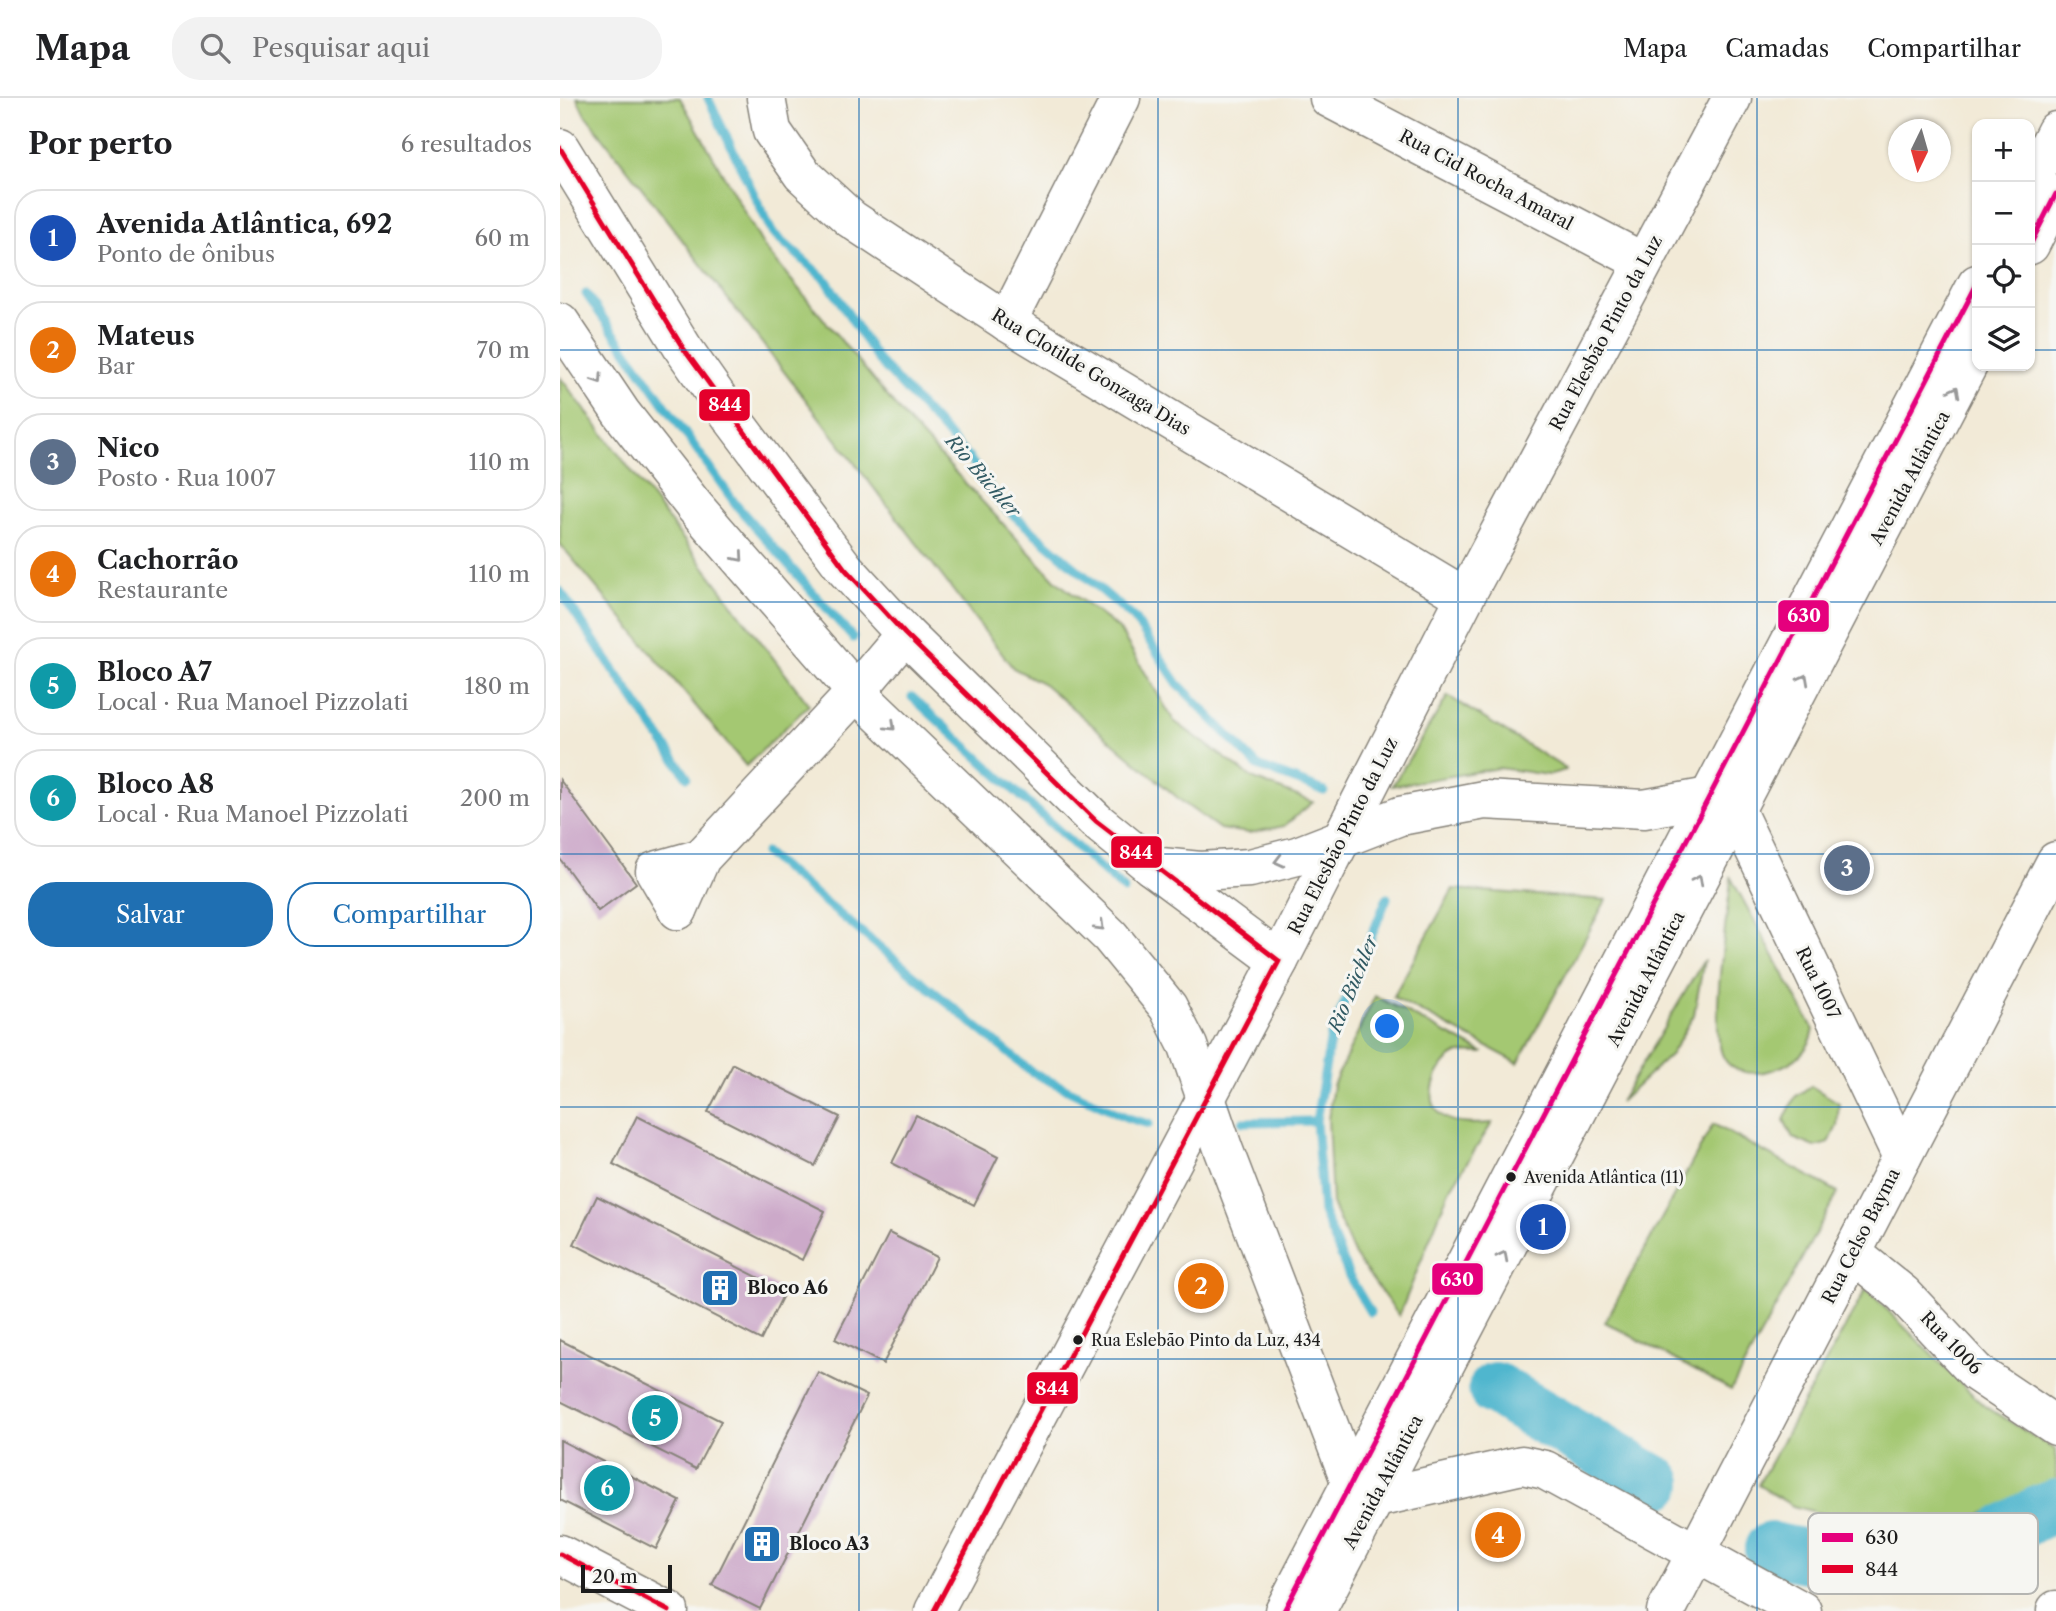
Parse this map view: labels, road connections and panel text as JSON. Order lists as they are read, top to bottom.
{
  "streets": {
    "street": [
      "Rua Cid Rocha Amaral",
      "Rua Elesbão Pinto da Luz",
      "Rua Clotilde Gonzaga Dias",
      "Avenida Atlântica",
      "Rua 1007",
      "Rua Celso Bayma",
      "Rua 1006"
    ]
  },
  "crossings": [
    ["Rua Cid Rocha Amaral", "Rua Elesbão Pinto da Luz"],
    ["Rua Elesbão Pinto da Luz", "Rua Clotilde Gonzaga Dias"],
    ["Avenida Atlântica", "Rua 1007"],
    ["Rua 1007", "Rua Celso Bayma"],
    ["Rua Celso Bayma", "Rua 1006"]
  ],
  "water": ["Rio Büchler"],
  "places": {
    "other": ["Avenida Atlântica (11)", "Rua Eslebão Pinto da Luz, 434"],
    "building": ["Bloco A6", "Bloco A3"]
  },
  "lines": ["transit line 844", "transit line 630"],
  "legend": ["630", "844"],
  "scale_bar": "20 m",
  "north": "bottom",
  "page": {
    "header": "Mapa",
    "search": "Pesquisar aqui",
    "nav": ["Mapa", "Camadas", "Compartilhar"],
    "heading": ["Por perto", "6 resultados"],
    "map_buttons": ["+", "−"],
    "list": [
      {
        "mark": "1",
        "name": "Avenida Atlântica, 692",
        "note": "Ponto de ônibus",
        "value": "60 m"
      },
      {
        "mark": "2",
        "name": "Mateus",
        "note": "Bar",
        "value": "70 m"
      },
      {
        "mark": "3",
        "name": "Nico",
        "note": "Posto · Rua 1007",
        "value": "110 m"
      },
      {
        "mark": "4",
        "name": "Cachorrão",
        "note": "Restaurante",
        "value": "110 m"
      },
      {
        "mark": "5",
        "name": "Bloco A7",
        "note": "Local · Rua Manoel Pizzolati",
        "value": "180 m"
      },
      {
        "mark": "6",
        "name": "Bloco A8",
        "note": "Local · Rua Manoel Pizzolati",
        "value": "200 m"
      }
    ],
    "pins": [
      "3",
      "1",
      "2",
      "5",
      "6",
      "4"
    ],
    "buttons": ["Salvar", "Compartilhar"],
    "scale": "20 m"
  }
}
